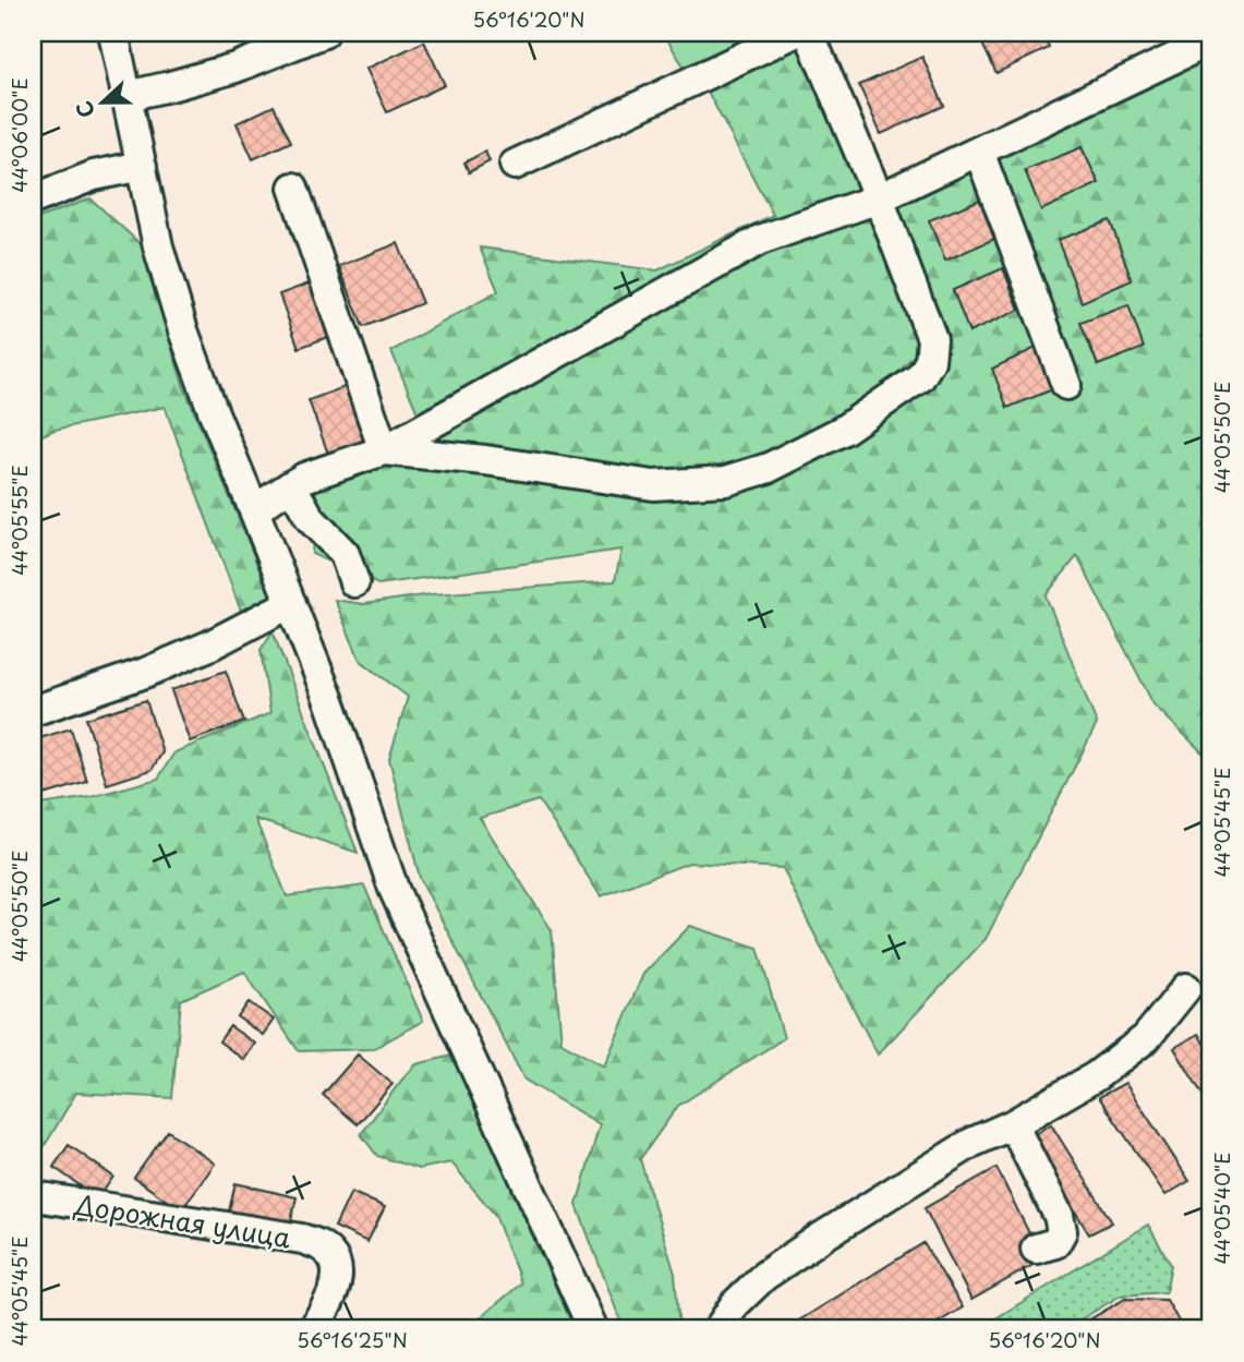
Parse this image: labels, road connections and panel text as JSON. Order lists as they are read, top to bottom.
{
  "streets": {
    "street": ["Дорожная улица"]
  },
  "north": "left",
  "coordinates": [
    "56°16'20\"N",
    "44°06'00\"E",
    "44°05'50\"E",
    "44°05'55\"E",
    "44°05'45\"E",
    "44°05'40\"E",
    "56°16'25\"N"
  ]
}
